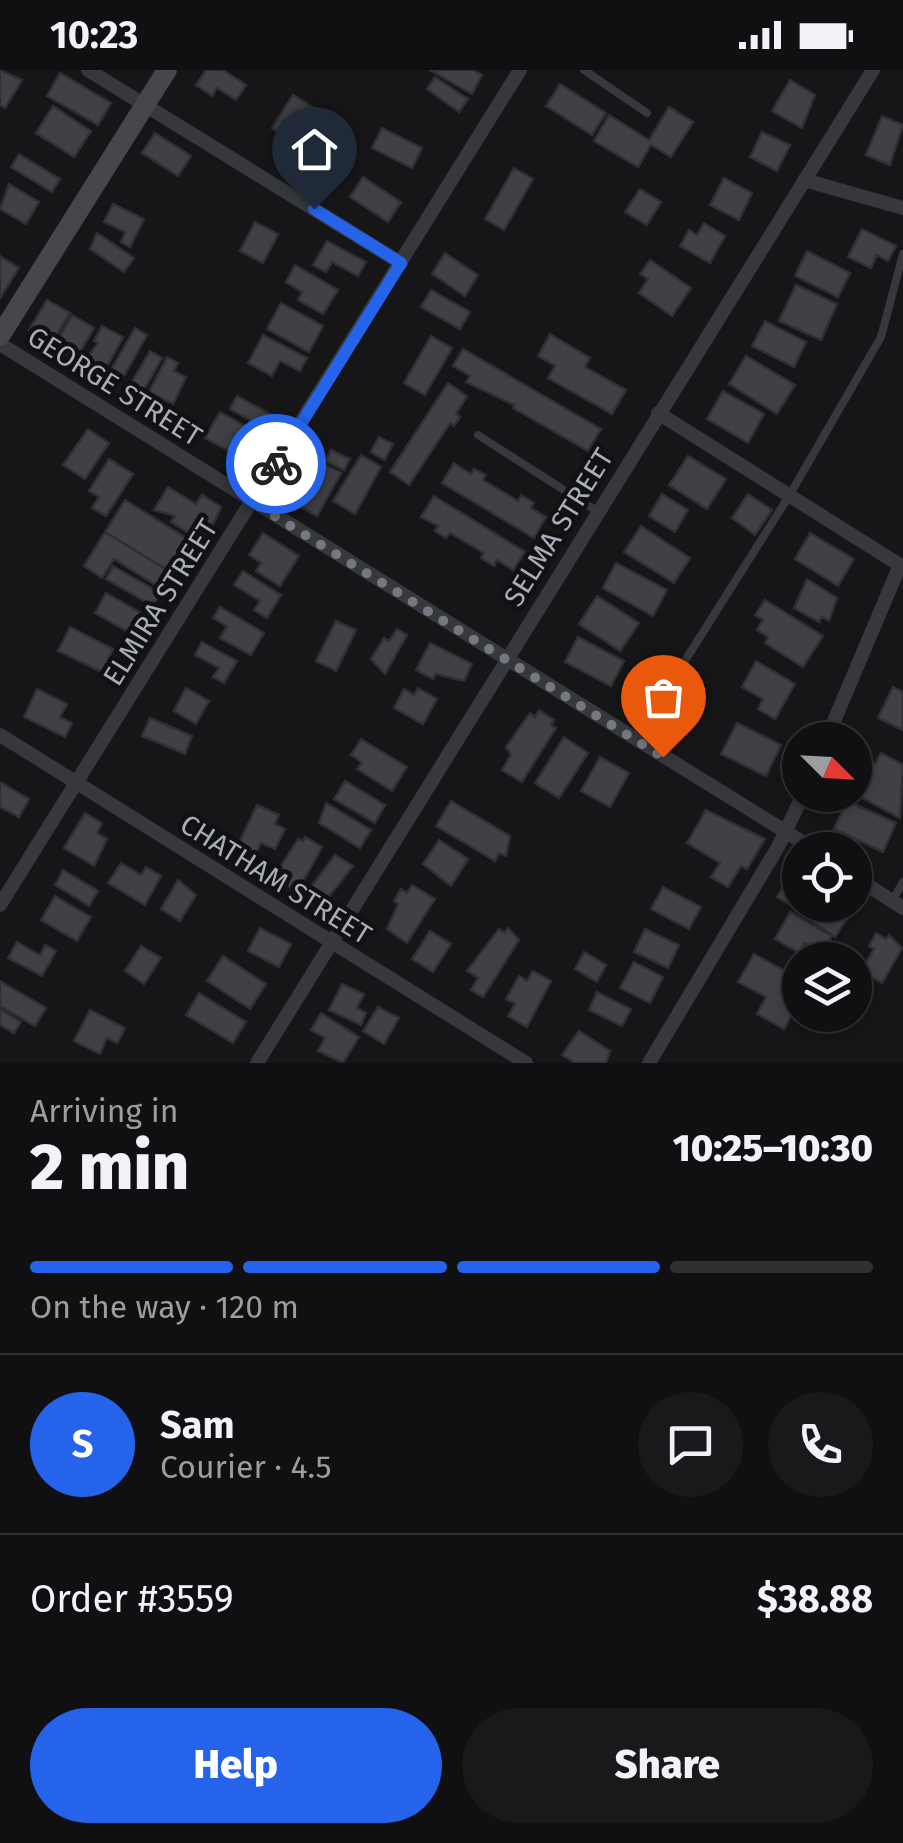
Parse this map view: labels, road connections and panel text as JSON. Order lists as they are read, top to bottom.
{
  "streets": {
    "street": [
      "GEORGE STREET",
      "SELMA STREET",
      "ELMIRA STREET",
      "CHATHAM STREET"
    ]
  },
  "crossings": [
    ["GEORGE STREET", "SELMA STREET"],
    ["GEORGE STREET", "ELMIRA STREET"],
    ["SELMA STREET", "CHATHAM STREET"],
    ["ELMIRA STREET", "CHATHAM STREET"]
  ],
  "north": "bottom right",
  "page": {
    "status": "10:23",
    "heading": ["2 min", "Arriving in", "10:25–10:30"],
    "panel": [
      "Sam",
      "Courier · 4.5",
      "Order #3559",
      "$38.88"
    ],
    "bar": "On the way · 120 m",
    "round": "S",
    "buttons": ["Help", "Share"]
  }
}
